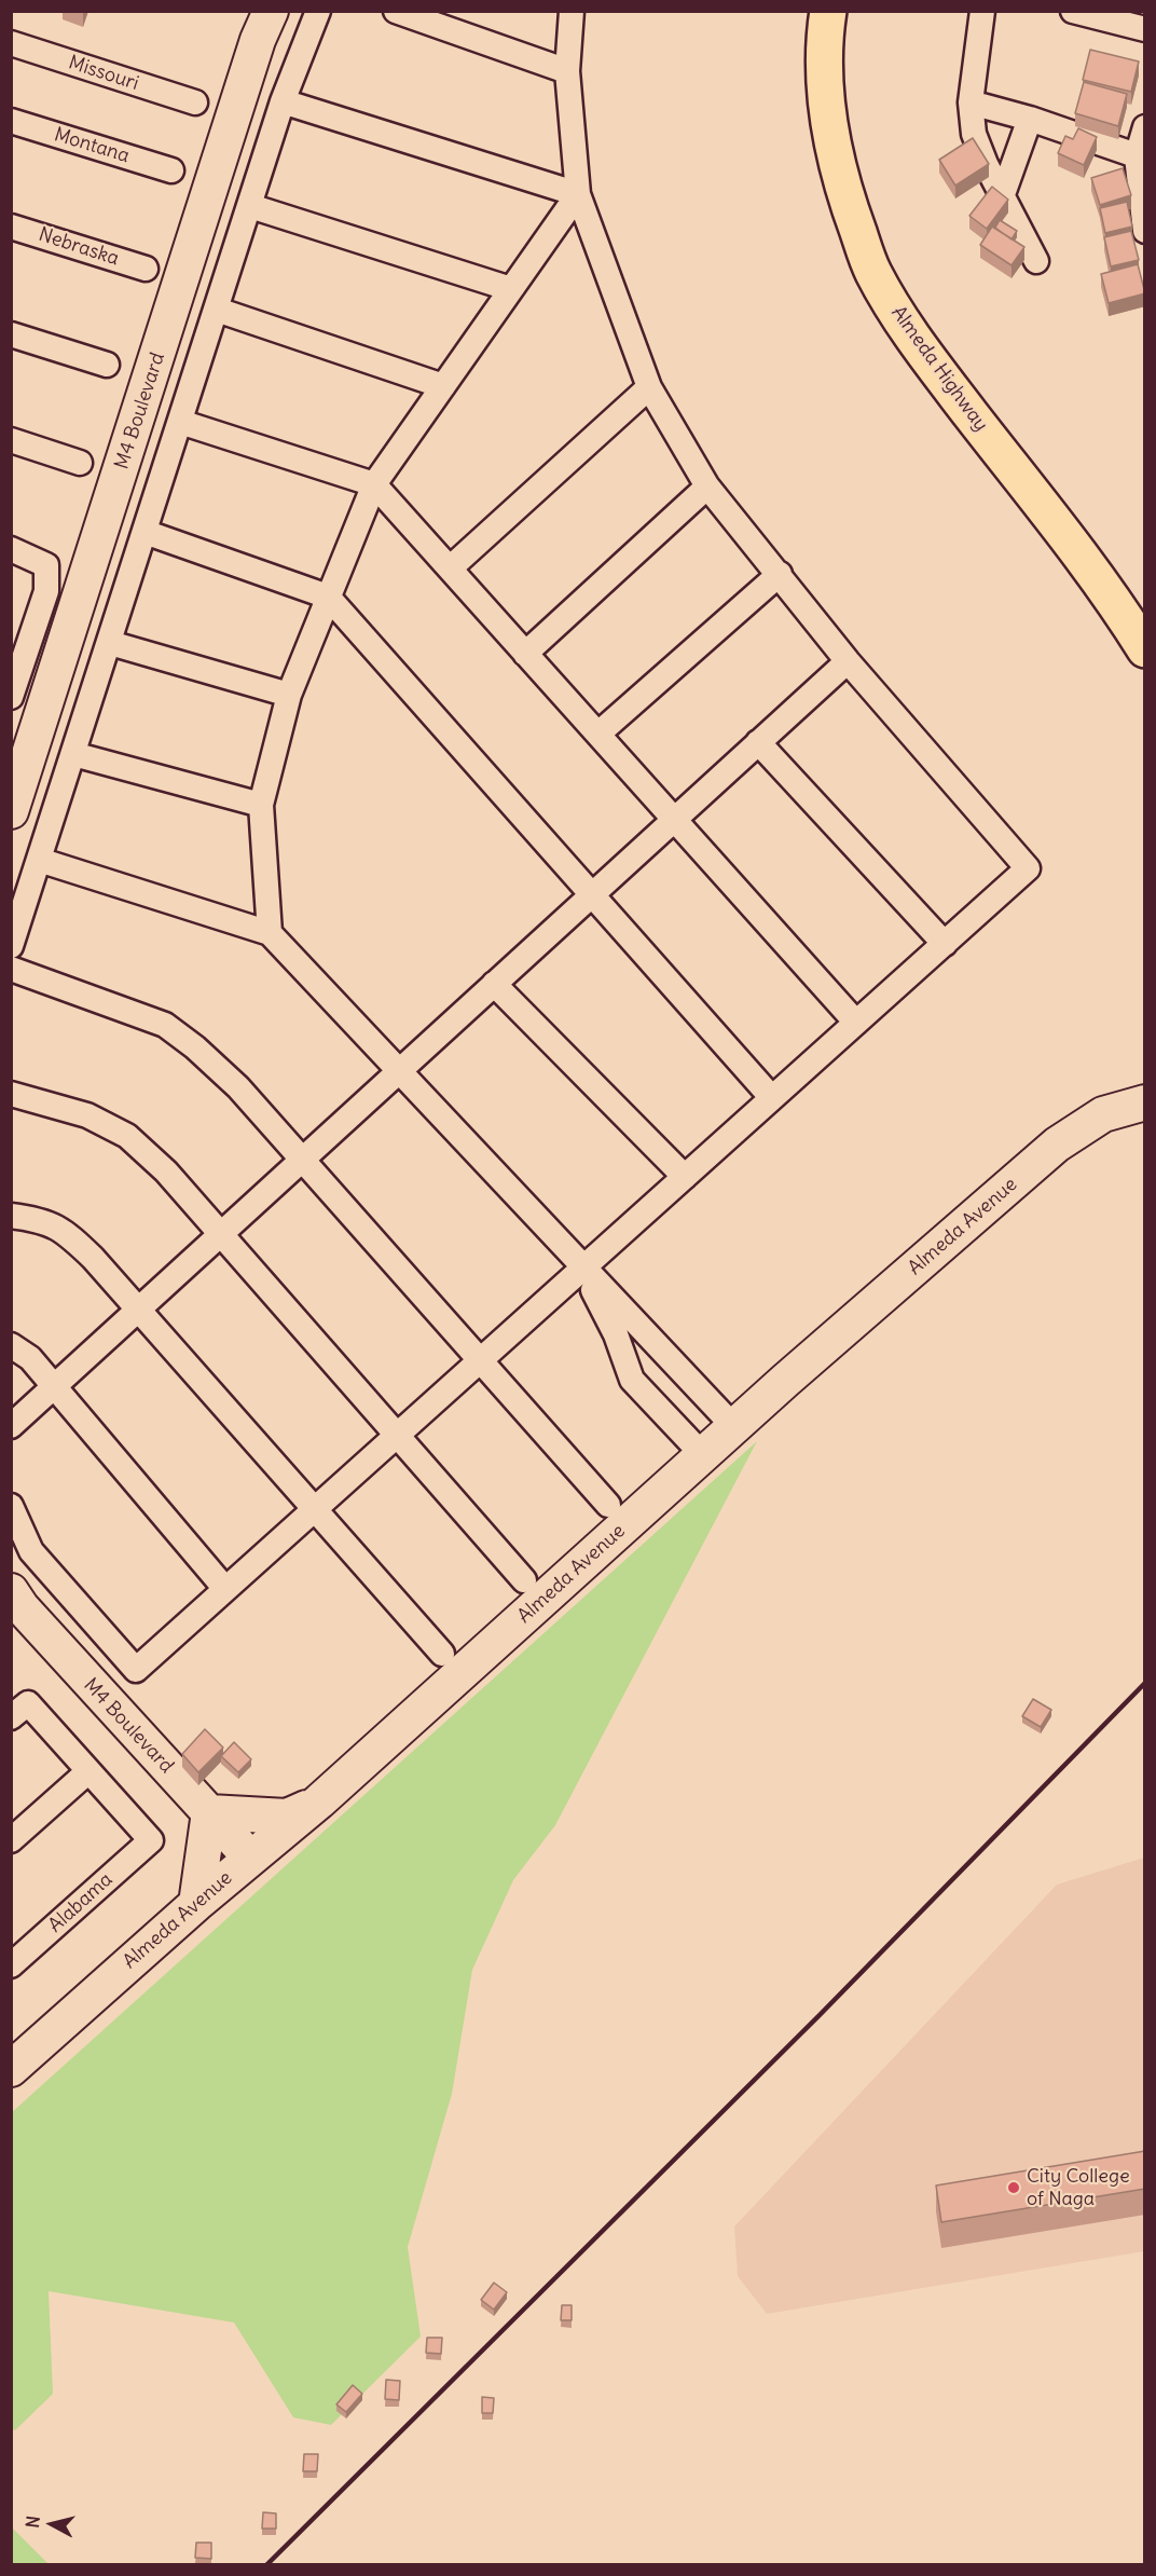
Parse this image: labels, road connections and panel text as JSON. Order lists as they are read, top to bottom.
{
  "streets": {
    "highway": ["Almeda Highway"],
    "main road": ["M4 Boulevard", "Almeda Avenue"],
    "street": [
      "Missouri",
      "Montana",
      "Nebraska",
      "Alabama"
    ]
  },
  "crossings": [
    ["M4 Boulevard", "Almeda Avenue"]
  ],
  "places": ["City College of Naga"],
  "north": "left"
}
